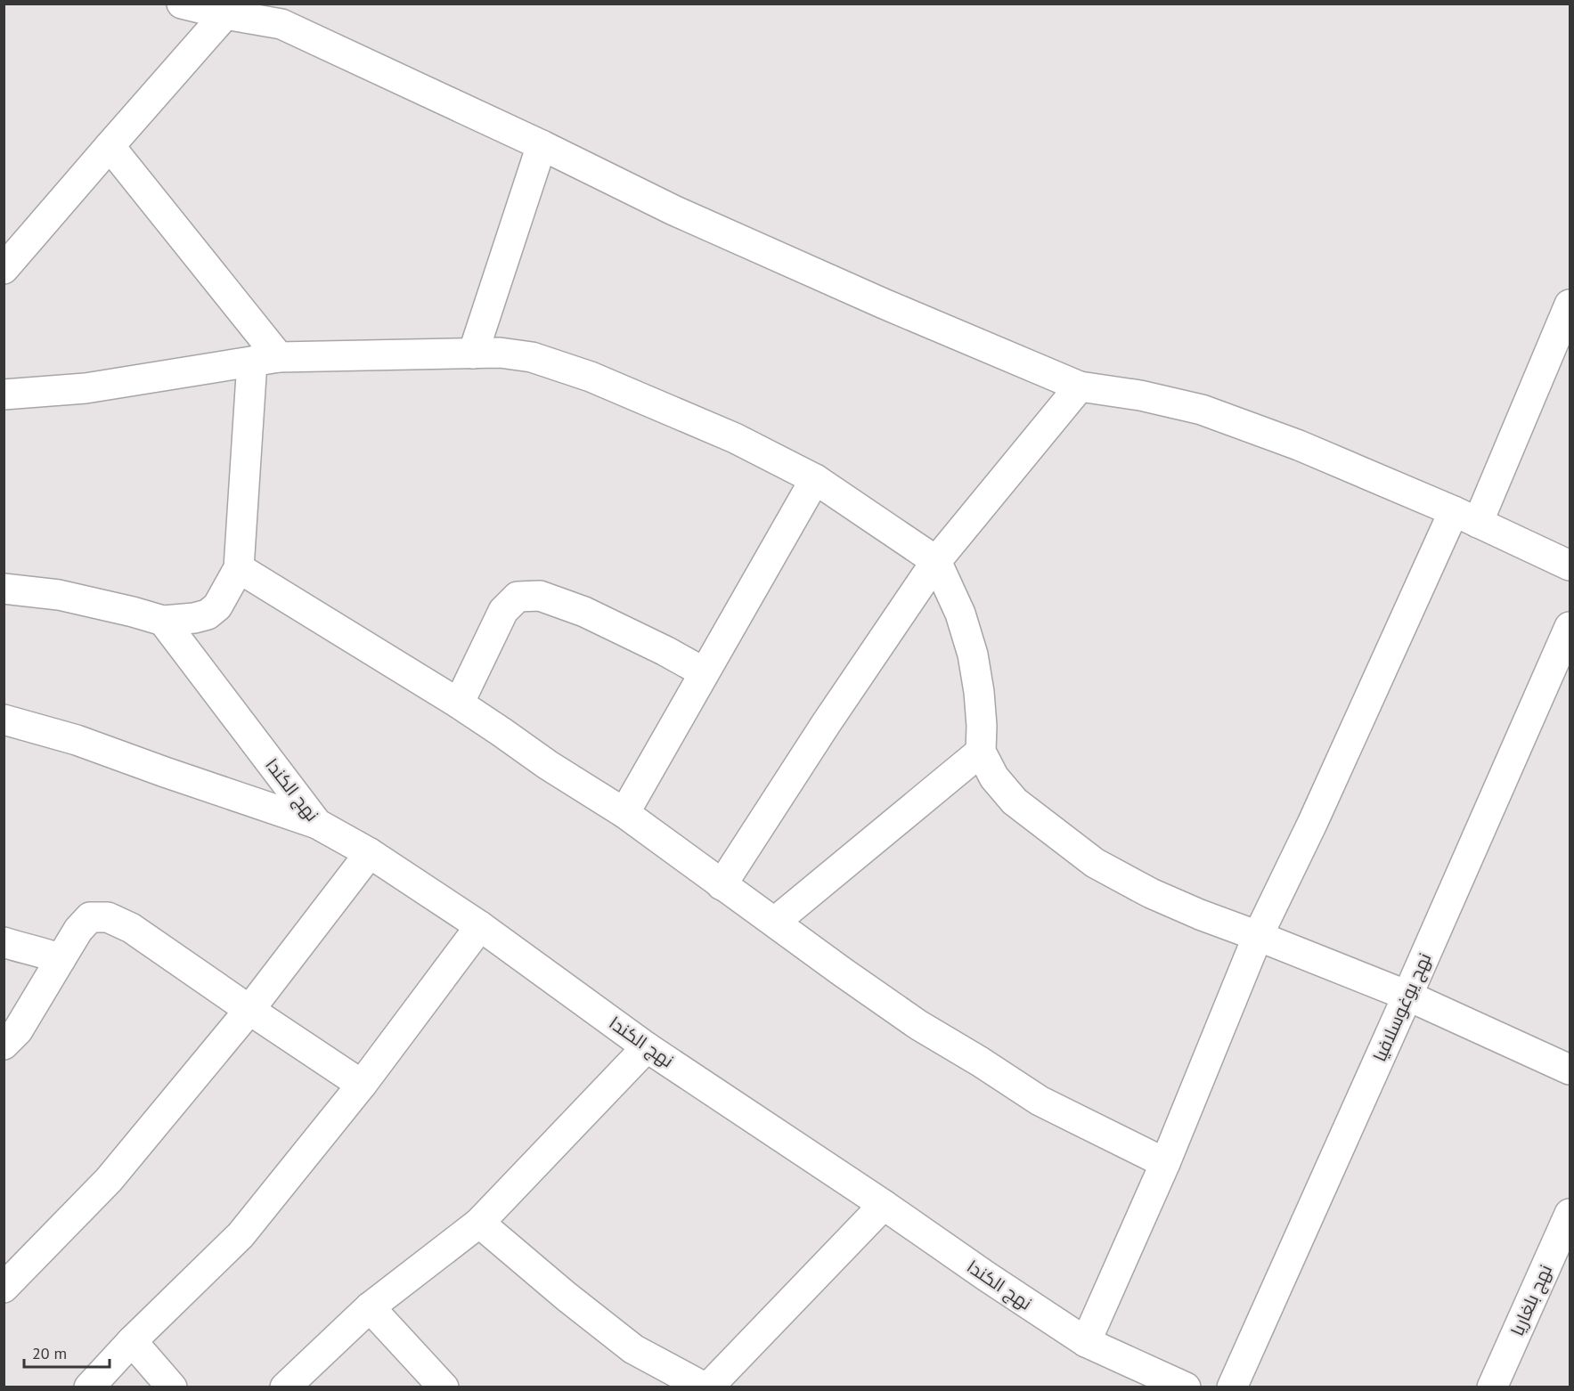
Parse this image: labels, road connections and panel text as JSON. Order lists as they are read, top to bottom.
{
  "streets": {
    "street": ["نهج الكندا", "نهج يوغوسلافيا", "نهج بلغاريا"]
  },
  "scale_bar": "20 m"
}
